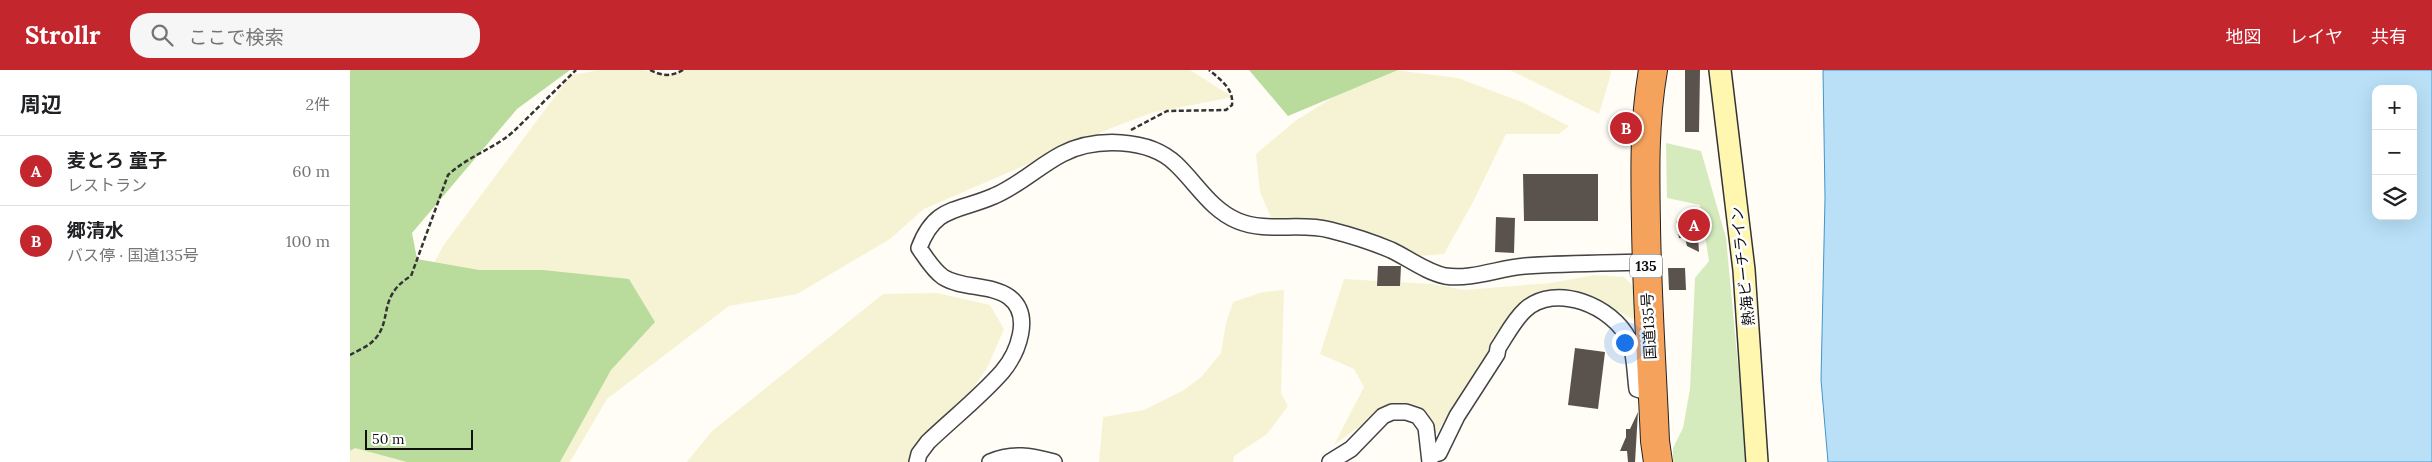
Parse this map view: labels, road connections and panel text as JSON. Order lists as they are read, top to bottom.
{
  "streets": {
    "highway": ["135", "国道135号"],
    "street": ["熱海ビーチライン"]
  },
  "scale_bar": "50 m",
  "page": {
    "header": "Strollr",
    "search": "ここで検索",
    "nav": ["地図", "レイヤ", "共有"],
    "heading": ["周辺", "2件"],
    "map_buttons": ["+", "−"],
    "pins": ["B", "A"],
    "list": [
      {
        "mark": "A",
        "name": "麦とろ 童子",
        "note": "レストラン",
        "value": "60 m"
      },
      {
        "mark": "B",
        "name": "郷清水",
        "note": "バス停 · 国道135号",
        "value": "100 m"
      }
    ],
    "scale": "50 m"
  }
}
